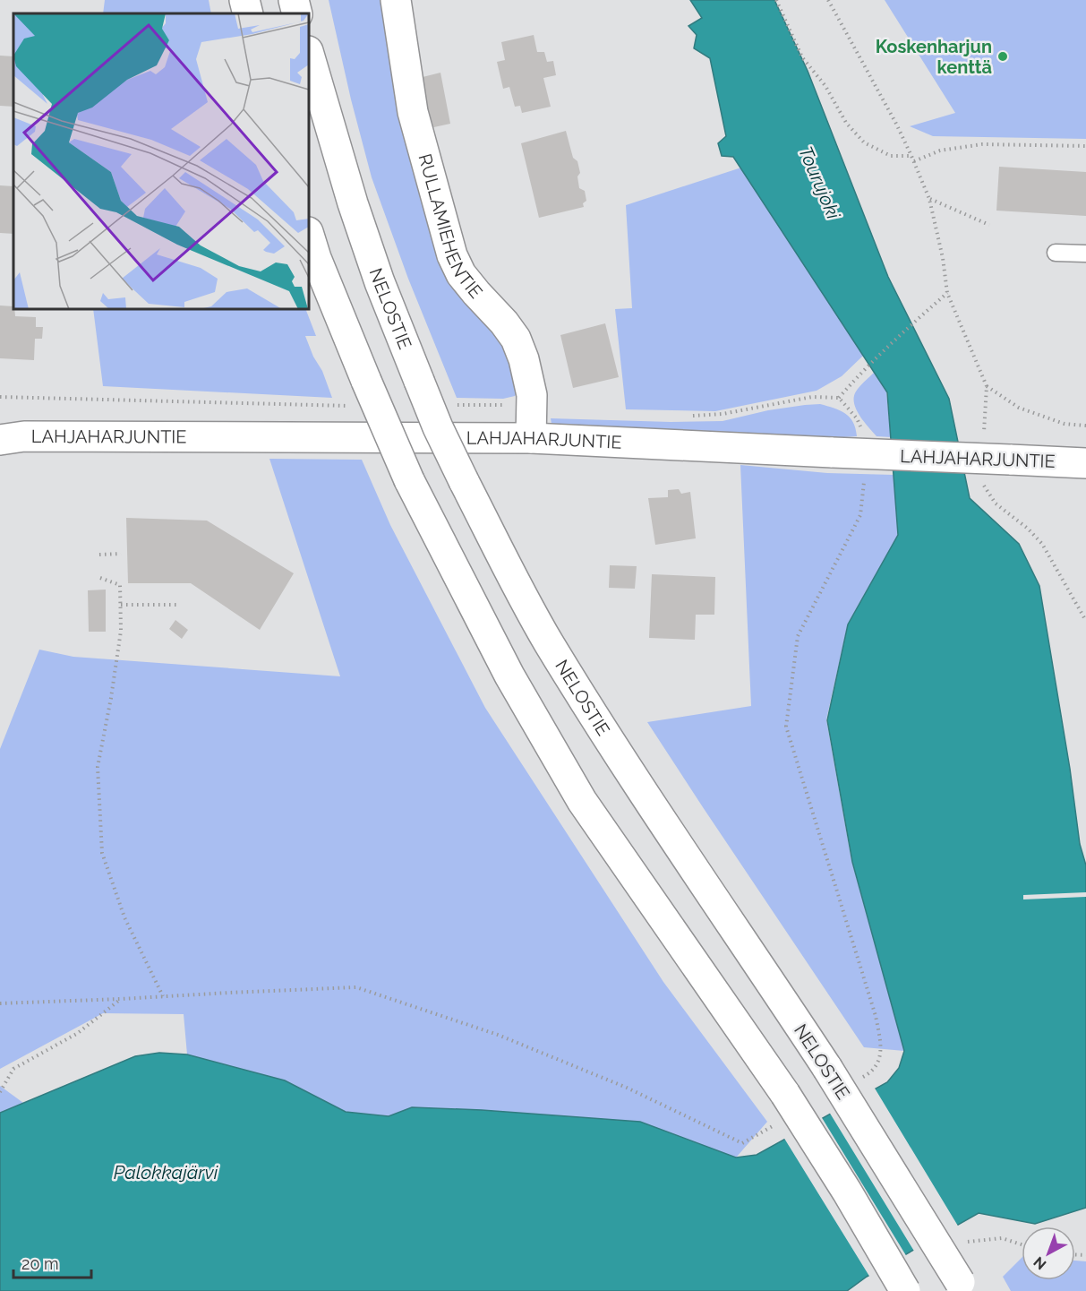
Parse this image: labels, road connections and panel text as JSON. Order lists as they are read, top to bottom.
{
  "streets": {
    "main road": ["RULLAMIEHENTIE", "NELOSTIE", "LAHJAHARJUNTIE"]
  },
  "crossings": [
    ["RULLAMIEHENTIE", "LAHJAHARJUNTIE"]
  ],
  "water": ["Tourujoki", "Palokkajärvi"],
  "places": ["Koskenharjun kenttä"],
  "scale_bar": "20 m",
  "north": "bottom left"
}
